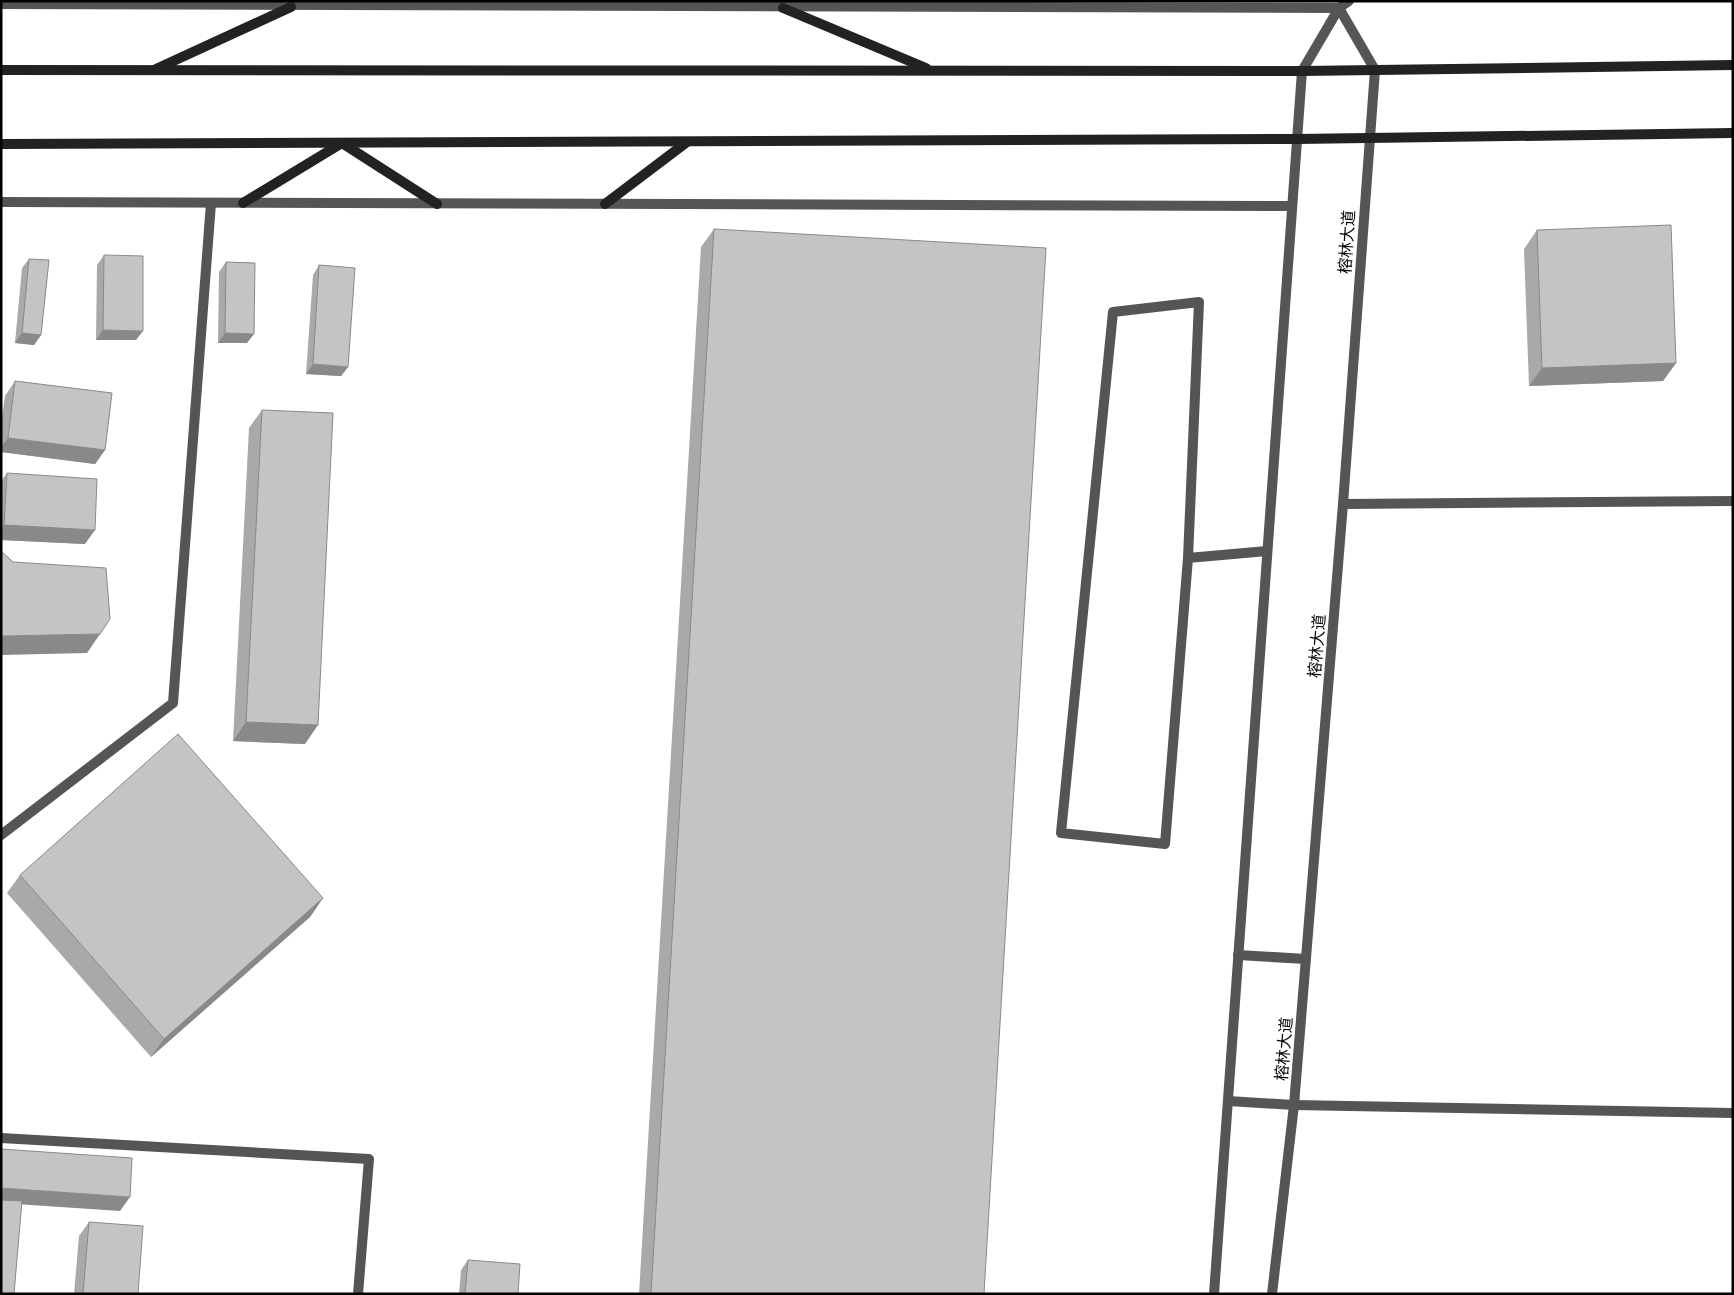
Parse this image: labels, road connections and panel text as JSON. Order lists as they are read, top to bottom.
{
  "streets": {
    "street": ["榕林大道"]
  }
}
